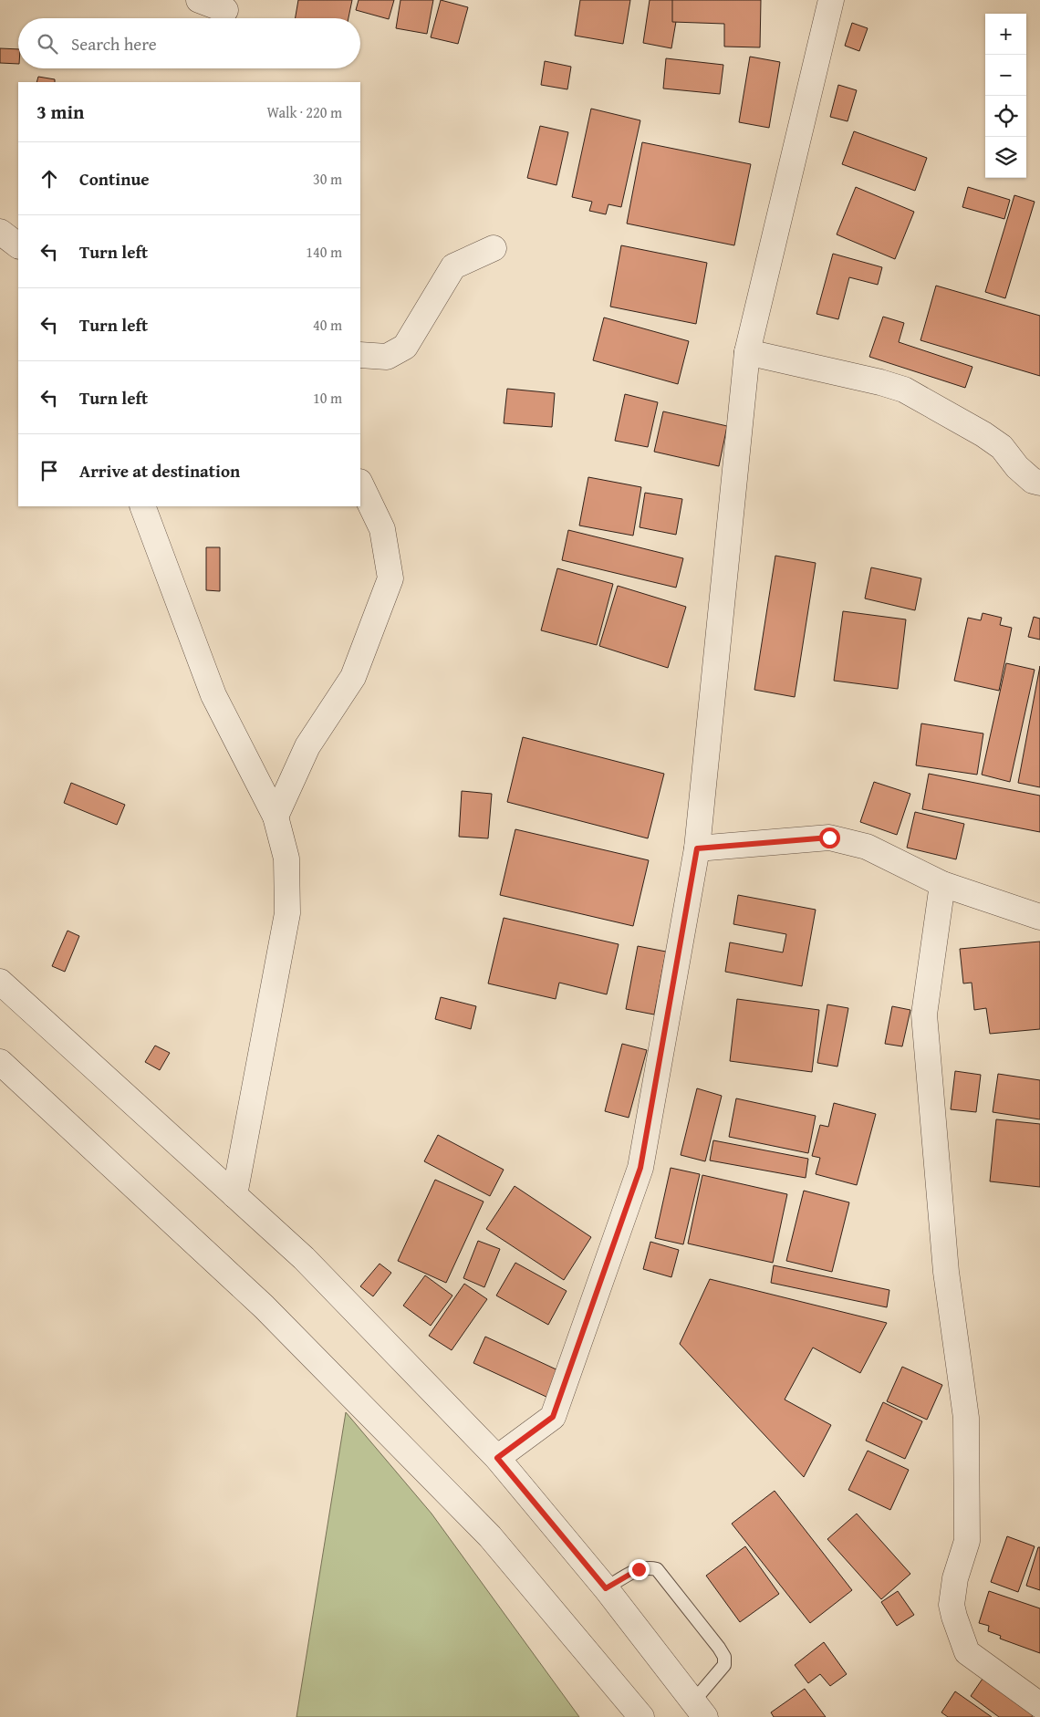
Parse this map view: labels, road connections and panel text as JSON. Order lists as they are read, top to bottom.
{
  "page": {
    "map_buttons": ["+", "−"],
    "search": "Search here",
    "heading": ["3 min", "Walk · 220 m"],
    "list": [
      ["Continue", "30 m"],
      ["Turn left", "140 m"],
      ["Turn left", "40 m"],
      ["Turn left", "10 m"],
      "Arrive at destination"
    ]
  }
}
